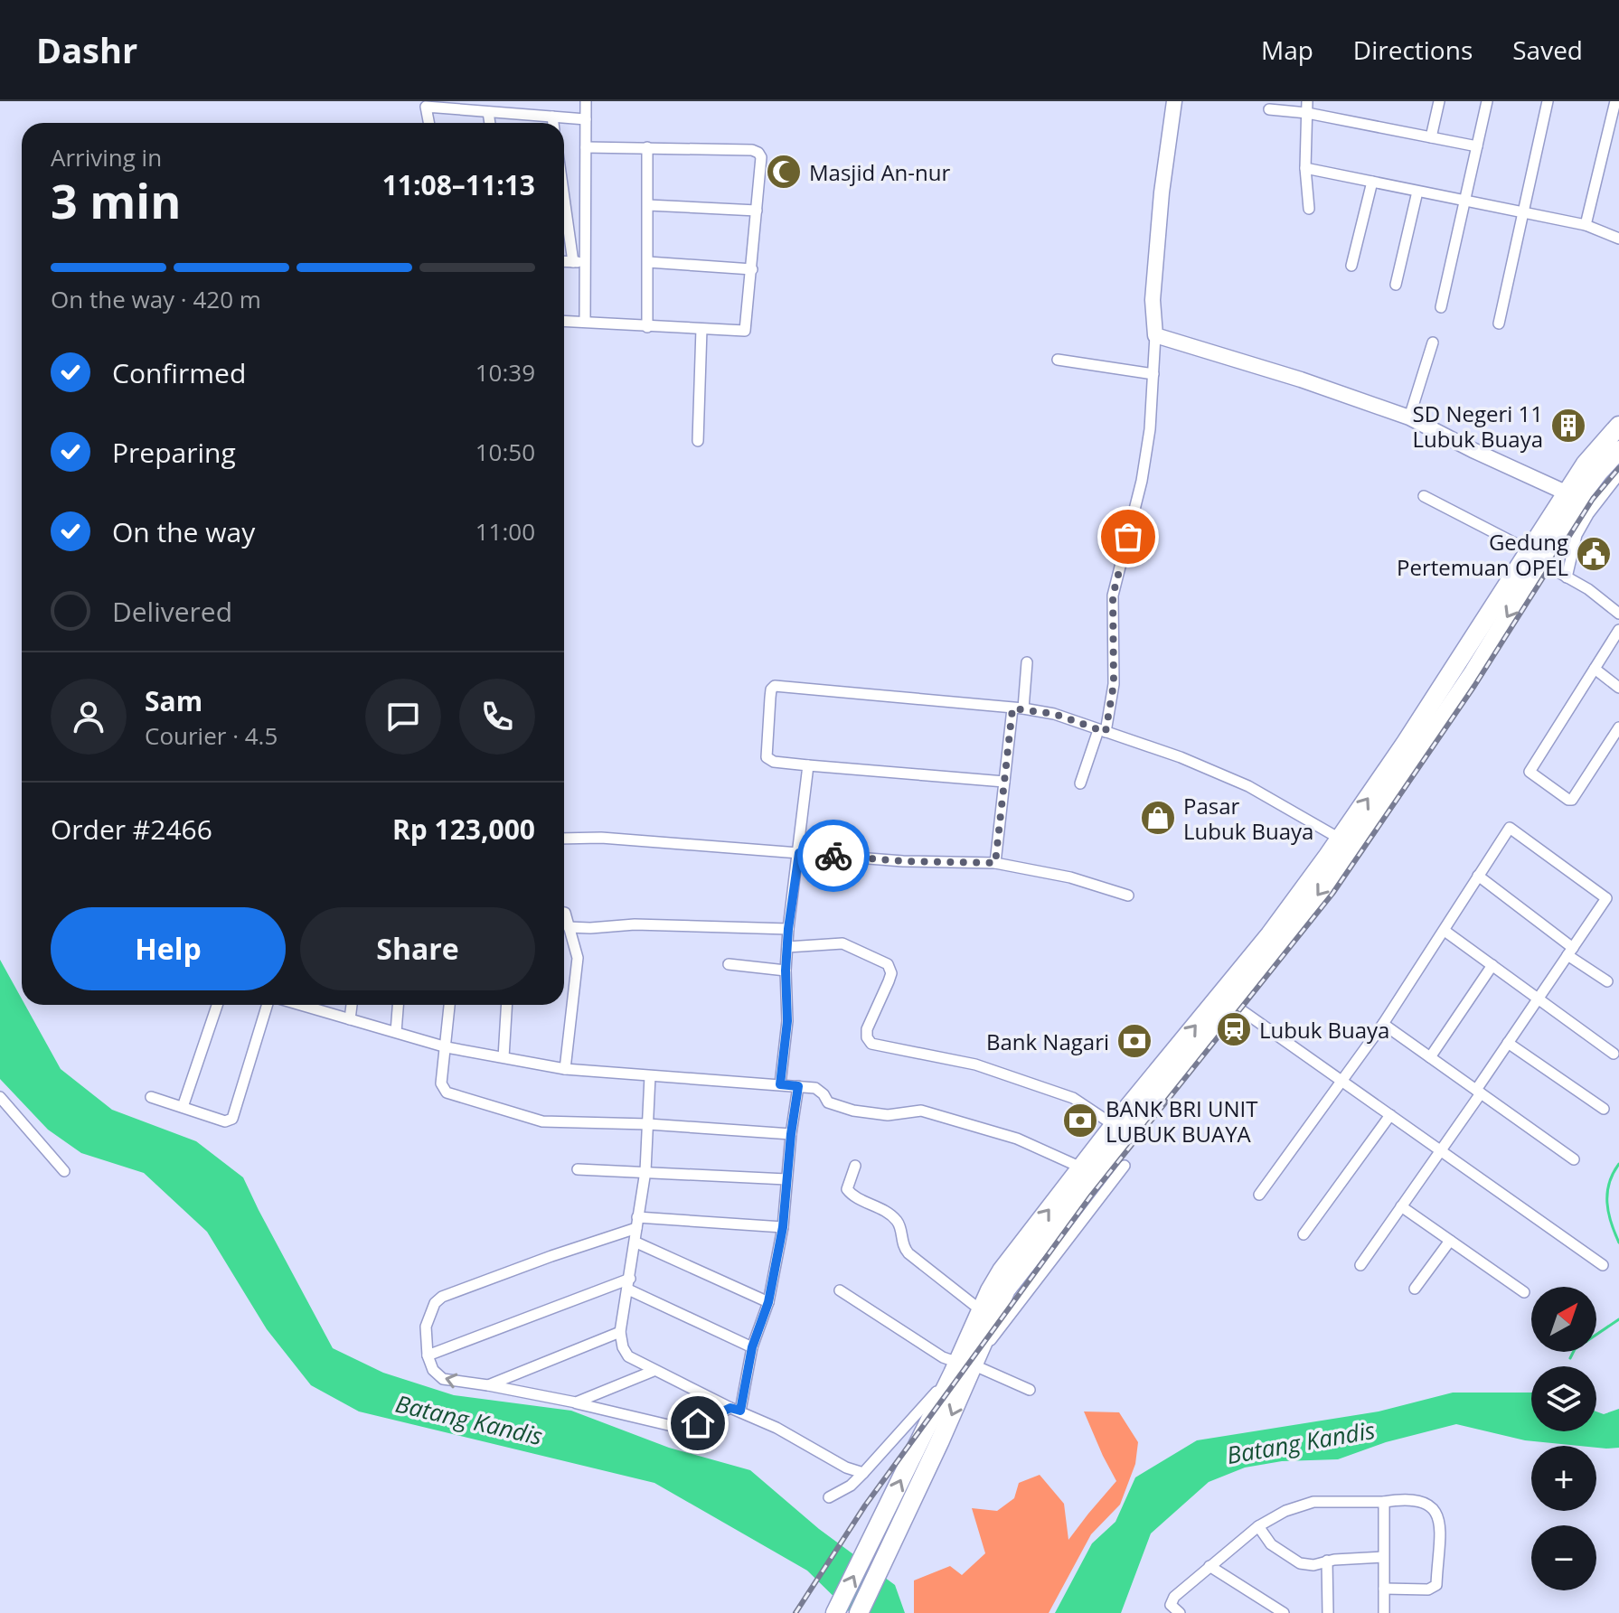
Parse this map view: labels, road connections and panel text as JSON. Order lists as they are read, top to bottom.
{
  "water": ["Batang Kandis"],
  "places": {
    "mosque": ["Masjid An-nur"],
    "building": ["SD Negeri 11 Lubuk Buaya"],
    "public building": ["Gedung Pertemuan OPEL"],
    "shop": ["Pasar Lubuk Buaya"],
    "station": ["Lubuk Buaya"],
    "bank": ["Bank Nagari", "BANK BRI UNIT LUBUK BUAYA"]
  },
  "north": "top right",
  "page": {
    "header": "Dashr",
    "nav": ["Map", "Directions", "Saved"],
    "heading": ["3 min", "Arriving in", "11:08–11:13"],
    "panel": [
      "Sam",
      "Courier · 4.5",
      "Order #2466",
      "Rp 123,000"
    ],
    "bar": "On the way · 420 m",
    "list": [
      ["Confirmed", "10:39"],
      ["Preparing", "10:50"],
      ["On the way", "11:00"],
      "Delivered"
    ],
    "buttons": ["Help", "Share"],
    "map_buttons": ["+", "−"]
  }
}
